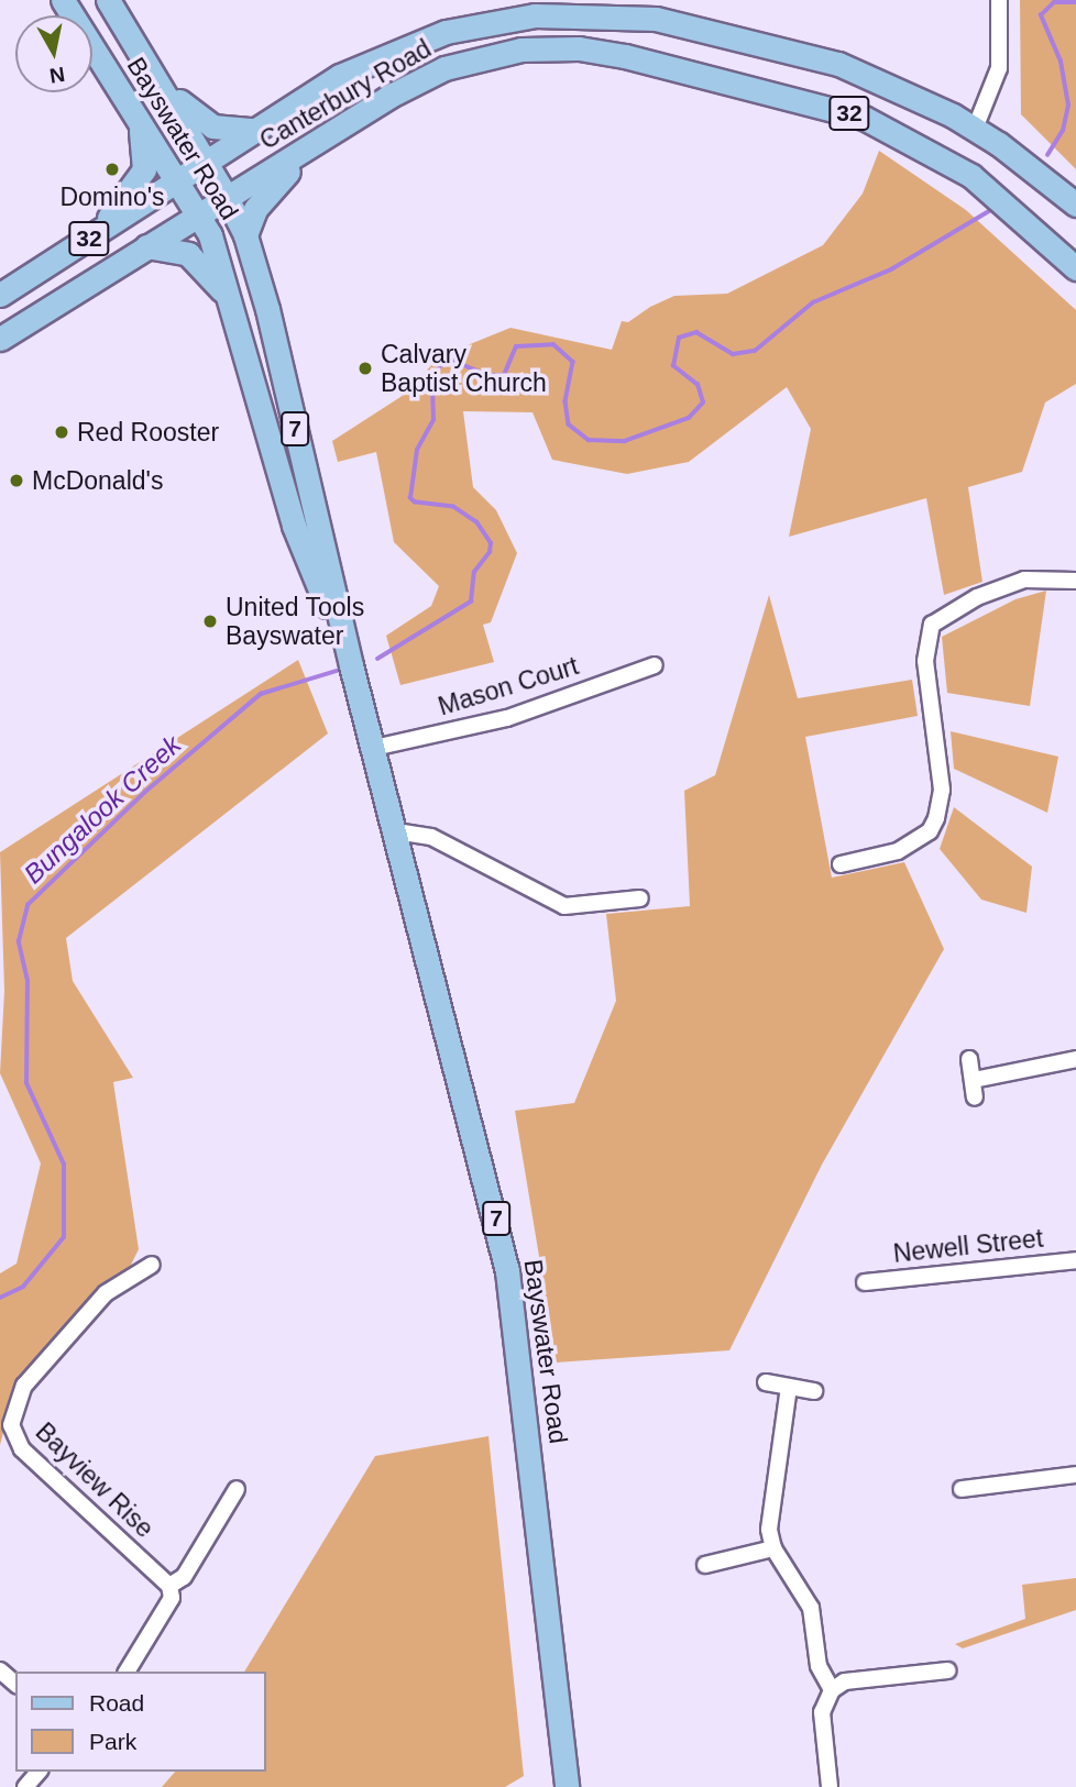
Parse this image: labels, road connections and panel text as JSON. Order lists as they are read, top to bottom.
{
  "streets": {
    "main road": [
      "Canterbury Road",
      "32",
      "Bayswater Road",
      "7"
    ],
    "street": ["Mason Court", "Newell Street", "Bayview Rise"]
  },
  "crossings": [
    ["Canterbury Road", "Bayswater Road"],
    ["Bayswater Road", "Mason Court"]
  ],
  "water": ["Bungalook Creek"],
  "places": [
    "Domino's",
    "Calvary Baptist Church",
    "Red Rooster",
    "McDonald's",
    "United Tools Bayswater"
  ],
  "legend": ["Road", "Park"],
  "north": "bottom"
}
